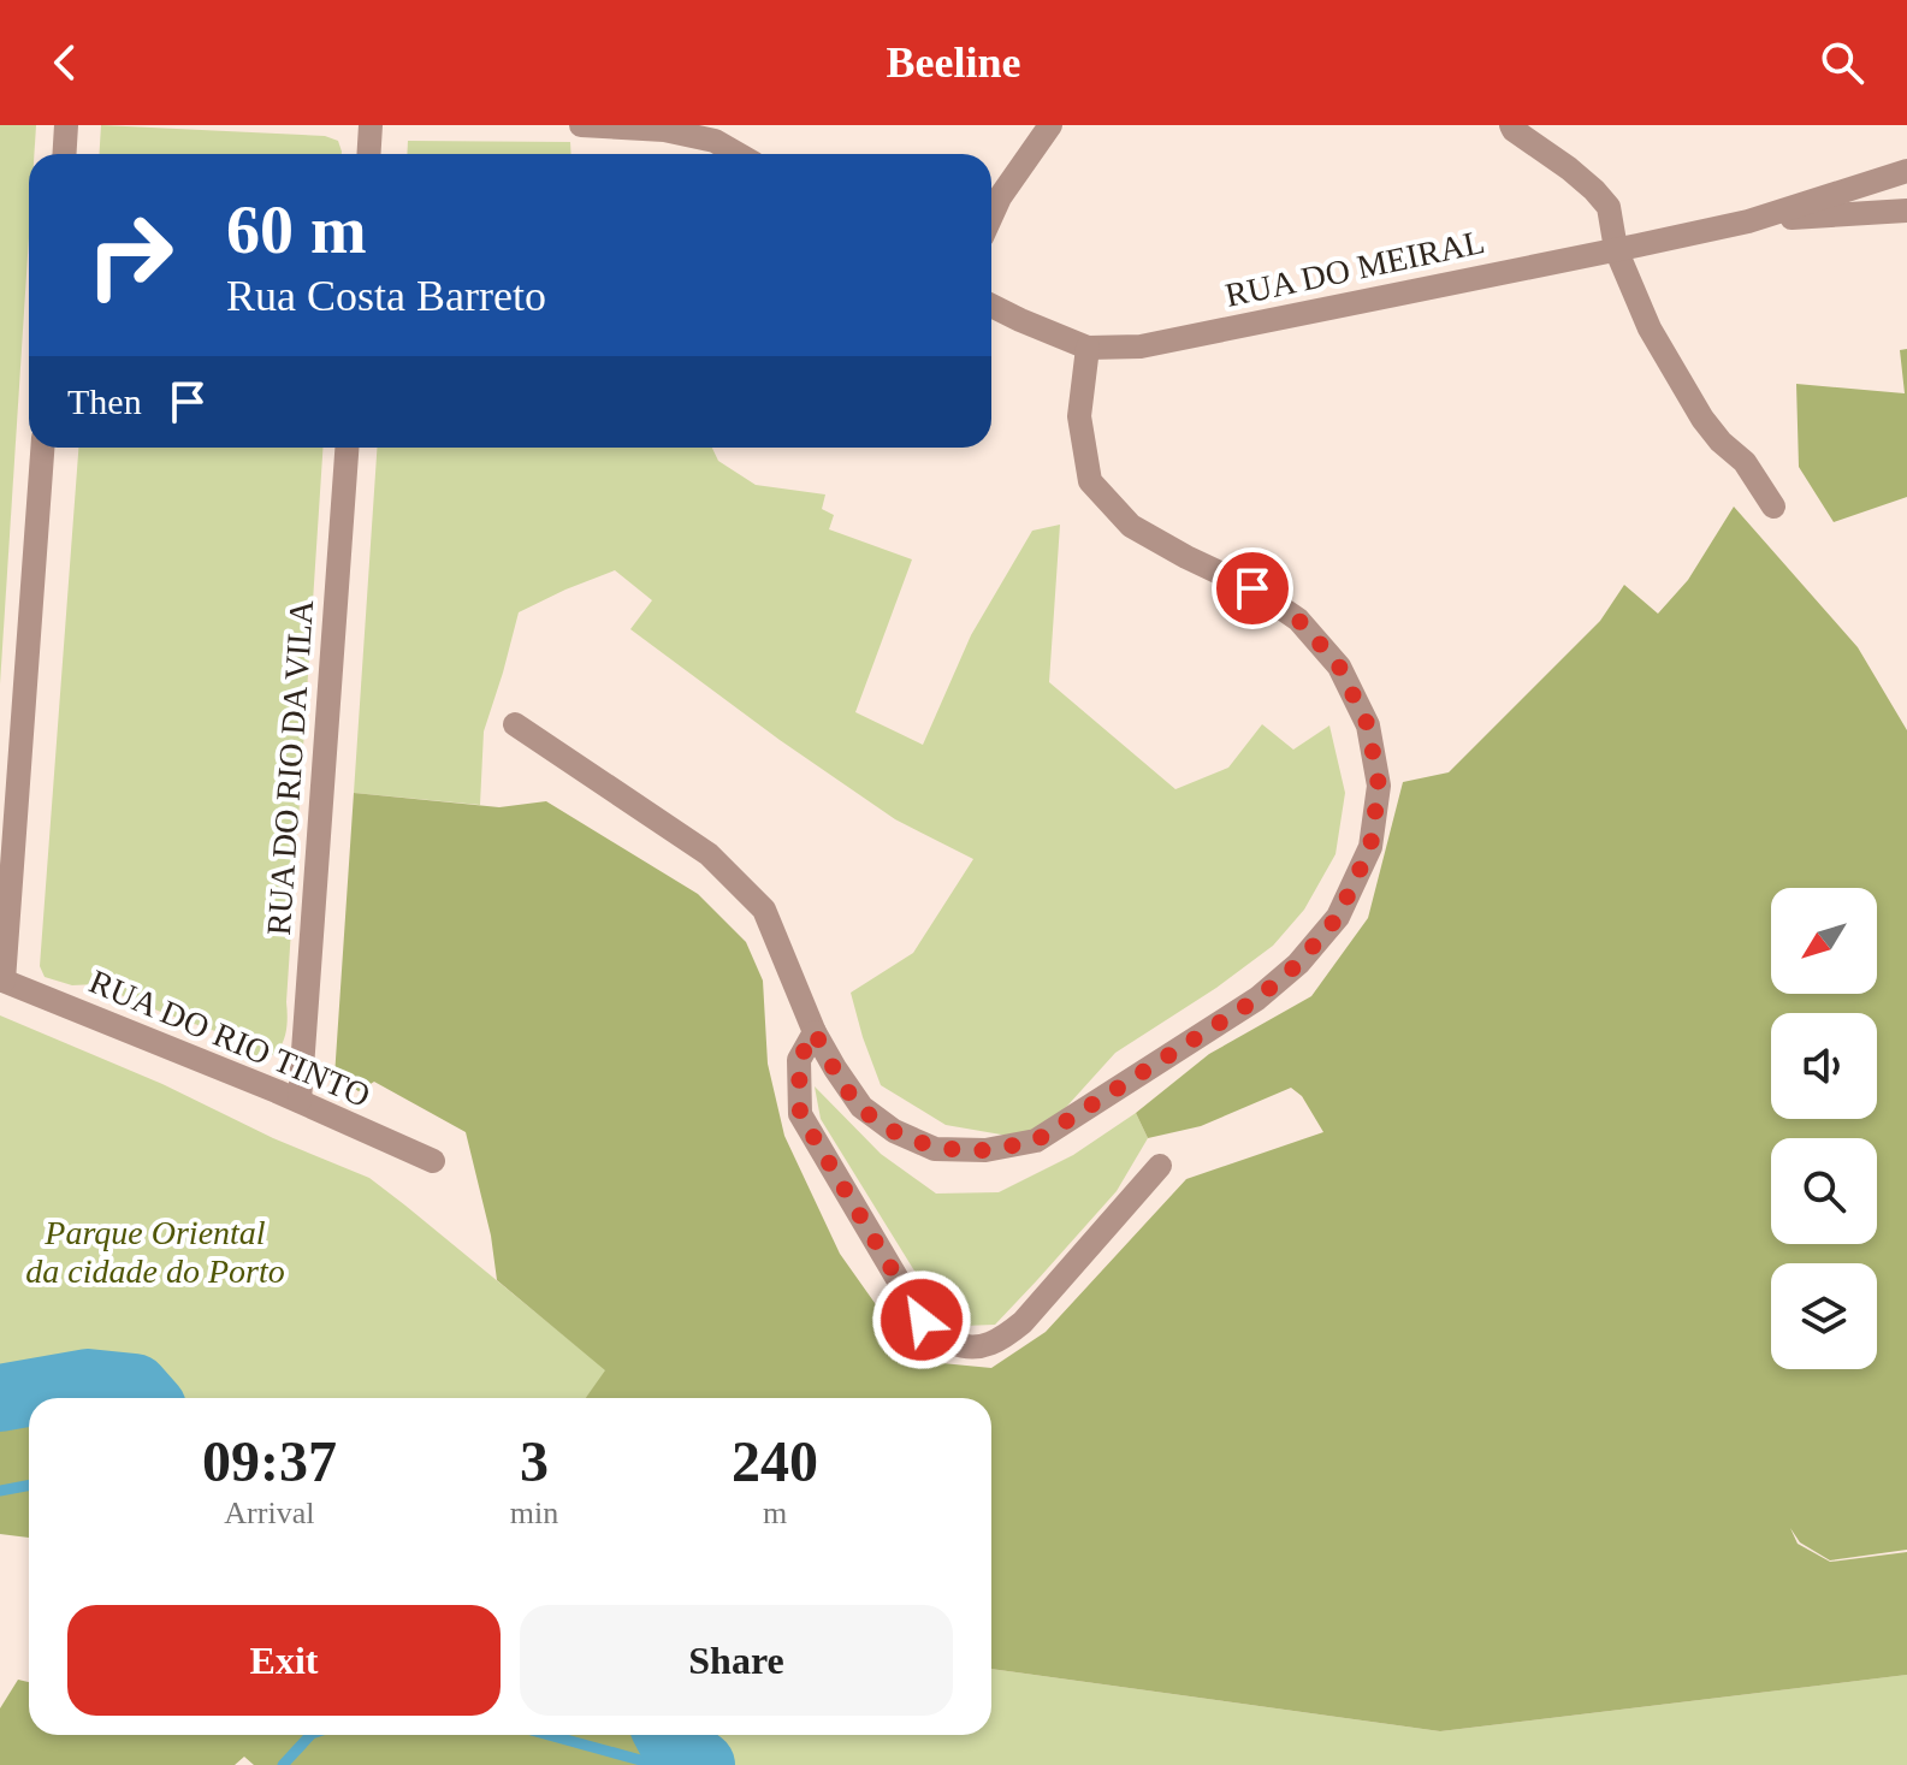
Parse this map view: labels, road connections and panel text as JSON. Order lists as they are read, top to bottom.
{
  "streets": {
    "street": ["RUA DO MEIRAL", "RUA DO RIO DA VILA", "RUA DO RIO TINTO"]
  },
  "crossings": [
    ["RUA DO RIO DA VILA", "RUA DO RIO TINTO"]
  ],
  "parks": ["Parque Oriental da cidade do Porto"],
  "north": "bottom left",
  "page": {
    "header": "Beeline",
    "turn": ["60 m", "Rua Costa Barreto"],
    "then": "Then",
    "eta": [
      "09:37",
      "Arrival",
      "3",
      "min",
      "240",
      "m"
    ],
    "buttons": ["Exit", "Share"]
  }
}
